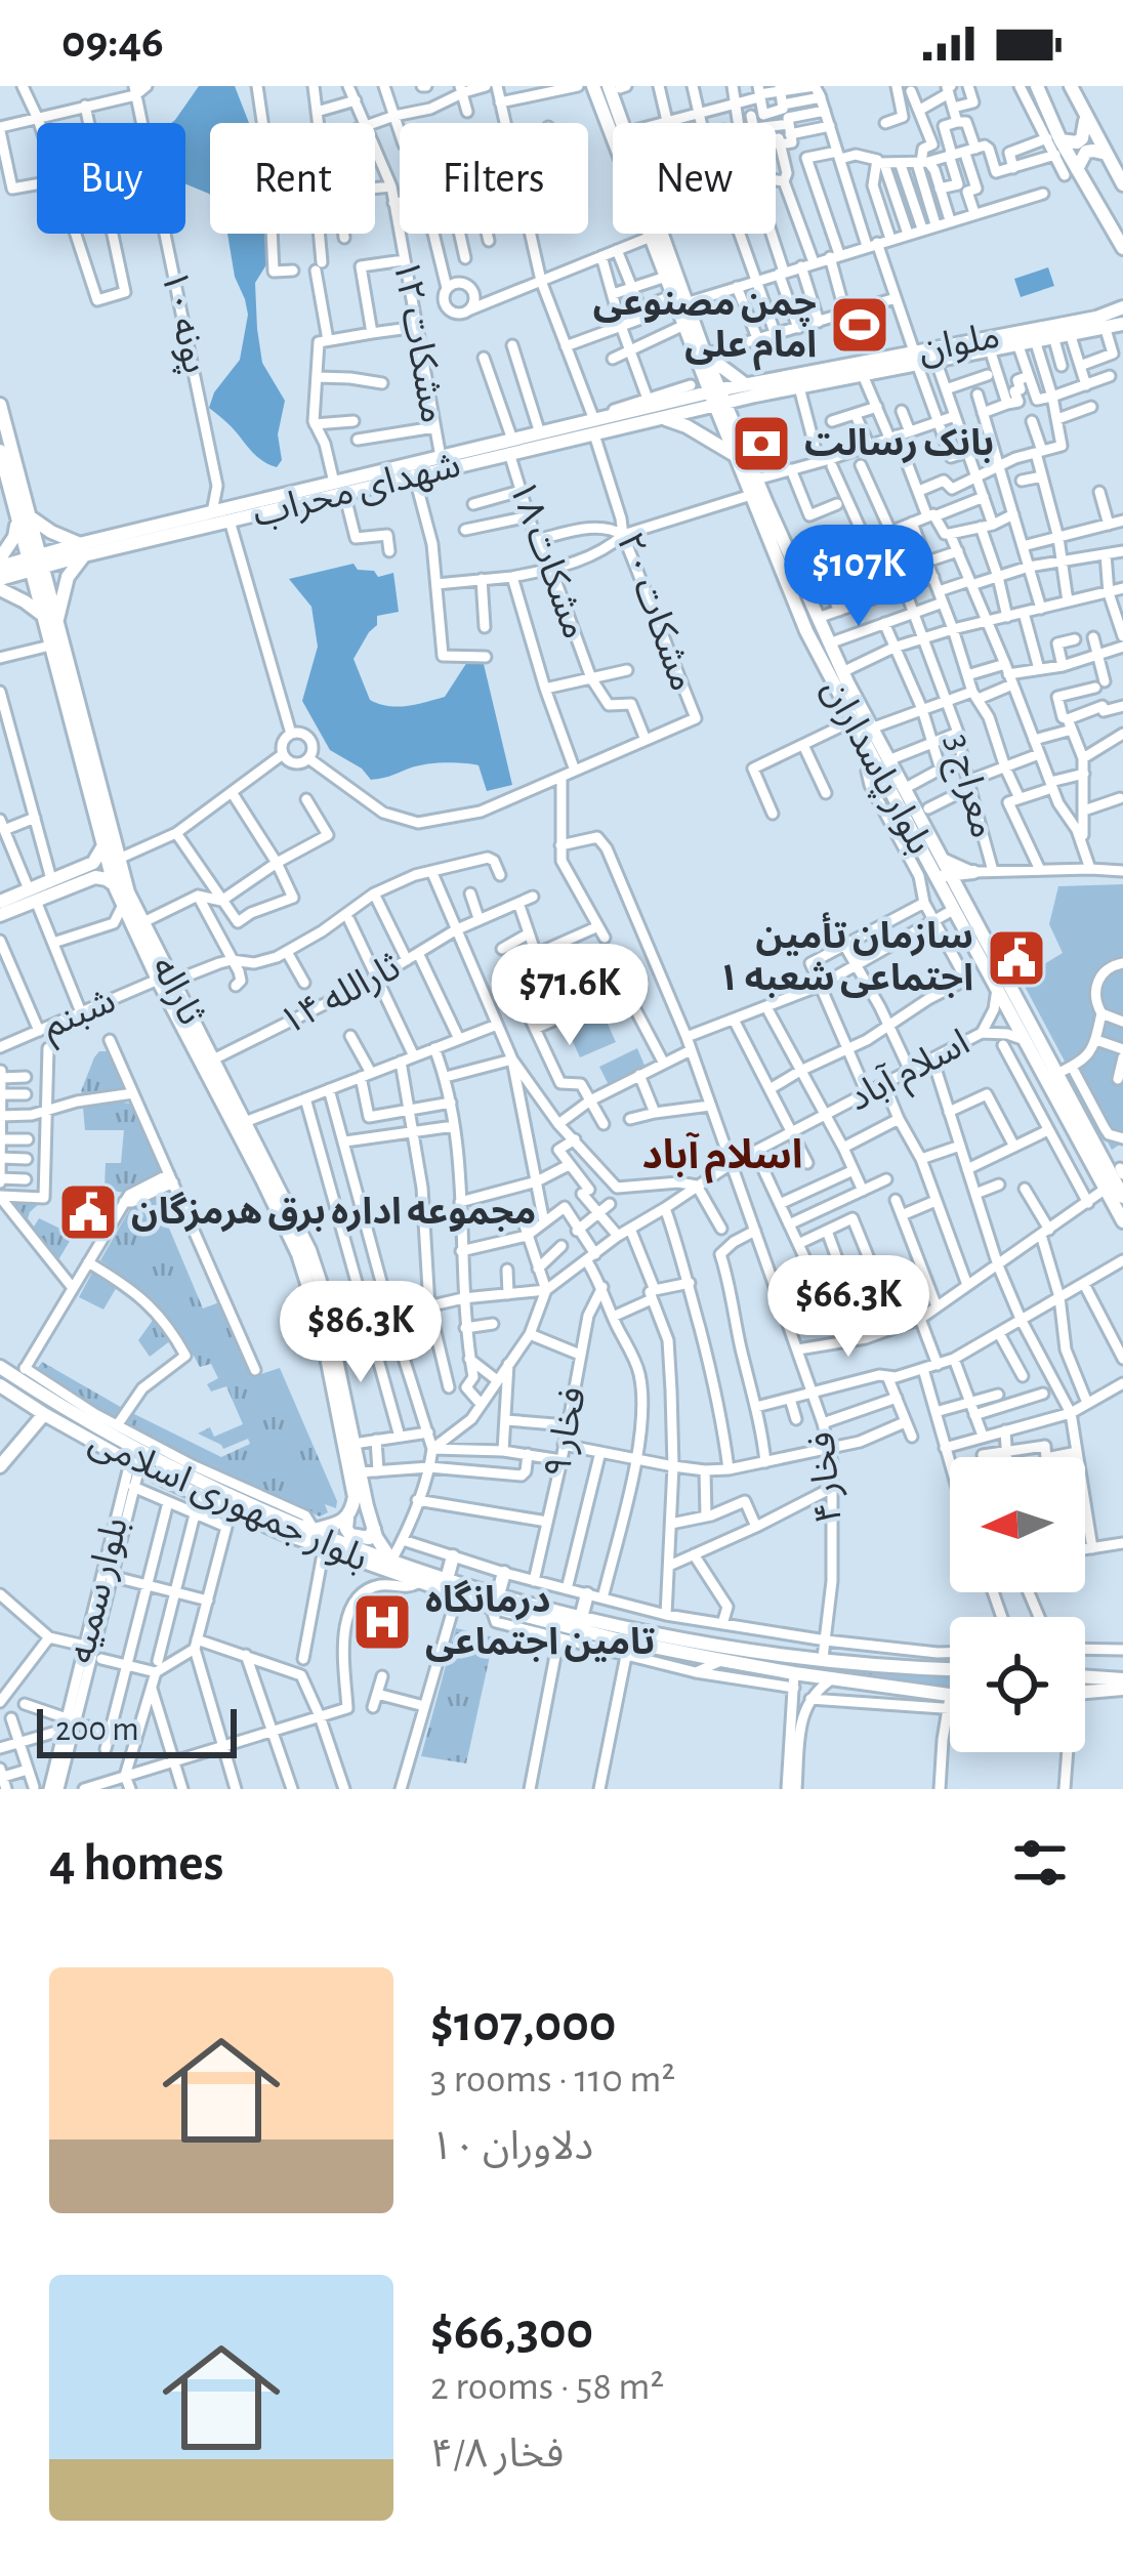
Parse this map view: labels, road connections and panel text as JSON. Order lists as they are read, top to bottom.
{
  "streets": {
    "main road": [
      "ملوان",
      "شهدای محراب",
      "بلوار پاسداران",
      "ثاراله",
      "بلوار جمهوری اسلامی"
    ],
    "street": [
      "پونه ۱۰",
      "مشکات ۱۲",
      "مشکات ۱۸",
      "مشکات ۲۰",
      "معراج 3",
      "ثارالله ۱۴",
      "شبنم",
      "اسلام آباد",
      "فخار ۹",
      "فخار ۴",
      "بلوار سمیه"
    ]
  },
  "crossings": [
    ["مشکات ۱۲", "شهدای محراب"],
    ["ملوان", "شهدای محراب"],
    ["ملوان", "بلوار پاسداران"],
    ["شهدای محراب", "مشکات ۱۸"],
    ["شهدای محراب", "مشکات ۲۰"],
    ["شهدای محراب", "بلوار پاسداران"],
    ["شهدای محراب", "ثاراله"],
    ["مشکات ۱۸", "مشکات ۲۰"],
    ["بلوار پاسداران", "اسلام آباد"],
    ["ثاراله", "ثارالله ۱۴"],
    ["ثاراله", "شبنم"],
    ["ثاراله", "اسلام آباد"],
    ["ثاراله", "بلوار جمهوری اسلامی"],
    ["اسلام آباد", "فخار ۴"],
    ["فخار ۴", "بلوار جمهوری اسلامی"],
    ["بلوار جمهوری اسلامی", "بلوار سمیه"]
  ],
  "districts": ["اسلام آباد"],
  "places": {
    "sports": ["چمن مصنوعی امام علی"],
    "bank": ["بانک رسالت"],
    "public building": ["سازمان تأمین اجتماعی شعبه ۱", "مجموعه اداره برق هرمزگان"],
    "hospital": ["درمانگاه تامین اجتماعی"]
  },
  "scale_bar": "200 m",
  "north": "left",
  "page": {
    "status": "09:46",
    "chip": [
      "Buy",
      "Rent",
      "Filters",
      "New"
    ],
    "price": [
      "$107K",
      "$71.6K",
      "$66.3K",
      "$86.3K"
    ],
    "scale": "200 m",
    "heading": "4 homes",
    "list": [
      {
        "name": "$107,000",
        "note": "3 rooms · 110 m² · دلاوران ۱۰"
      },
      {
        "name": "$66,300",
        "note": "2 rooms · 58 m² · فخار ۴/۸"
      }
    ]
  }
}
